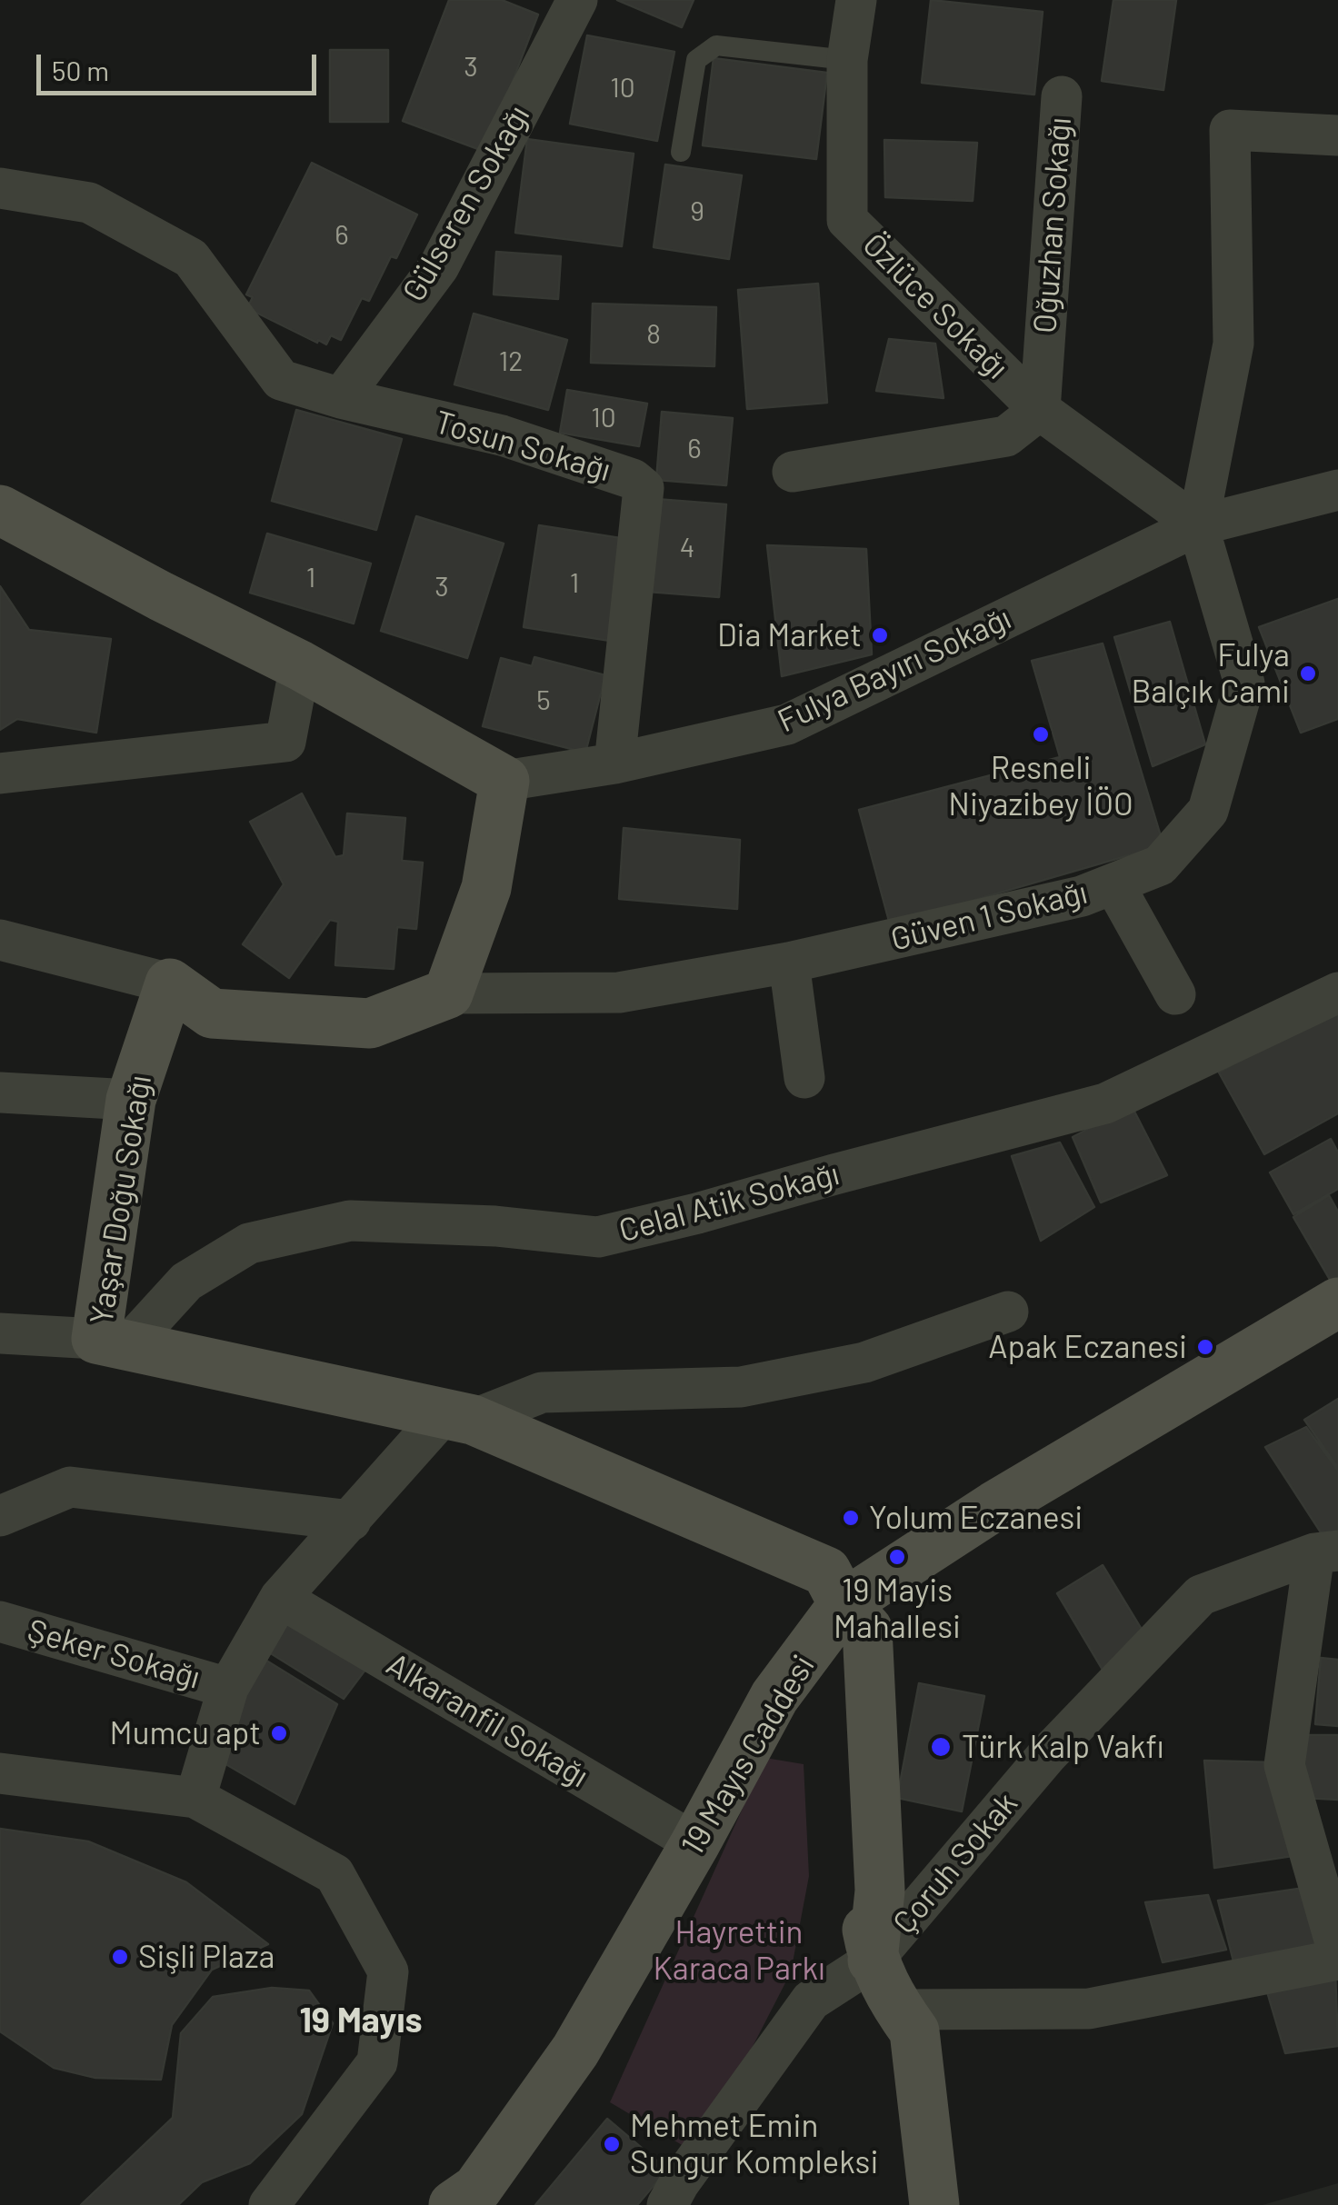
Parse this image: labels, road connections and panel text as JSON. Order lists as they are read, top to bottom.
{
  "streets": {
    "street": [
      "Gülseren Sokağı",
      "Oğuzhan Sokağı",
      "Özlüce Sokağı",
      "Tosun Sokağı",
      "Fulya Bayırı Sokağı",
      "Güven 1 Sokağı",
      "Yaşar Doğu Sokağı",
      "Celal Atik Sokağı",
      "Şeker Sokağı",
      "Alkaranfil Sokağı",
      "19 Mayıs Caddesi",
      "Çoruh Sokak"
    ]
  },
  "crossings": [
    ["Gülseren Sokağı", "Tosun Sokağı"],
    ["Oğuzhan Sokağı", "Özlüce Sokağı"],
    ["Özlüce Sokağı", "Fulya Bayırı Sokağı"],
    ["Özlüce Sokağı", "Güven 1 Sokağı"],
    ["Tosun Sokağı", "Fulya Bayırı Sokağı"],
    ["Fulya Bayırı Sokağı", "Güven 1 Sokağı"],
    ["Güven 1 Sokağı", "Yaşar Doğu Sokağı"],
    ["Yaşar Doğu Sokağı", "Celal Atik Sokağı"],
    ["Yaşar Doğu Sokağı", "19 Mayıs Caddesi"],
    ["Alkaranfil Sokağı", "19 Mayıs Caddesi"]
  ],
  "districts": ["19 Mayıs"],
  "parks": ["Hayrettin Karaca Parkı"],
  "places": [
    "Dia Market",
    "Fulya Balçık Cami",
    "Resneli Niyazibey İÖO",
    "Apak Eczanesi",
    "Yolum Eczanesi",
    "19 Mayis Mahallesi",
    "Mumcu apt",
    "Türk Kalp Vakfı",
    "Sişli Plaza",
    "Mehmet Emin Sungur Kompleksi"
  ],
  "house_numbers": [
    "3",
    "10",
    "9",
    "6",
    "8",
    "12",
    "10",
    "6",
    "4",
    "1",
    "1",
    "3",
    "5"
  ],
  "scale_bar": "50 m"
}
